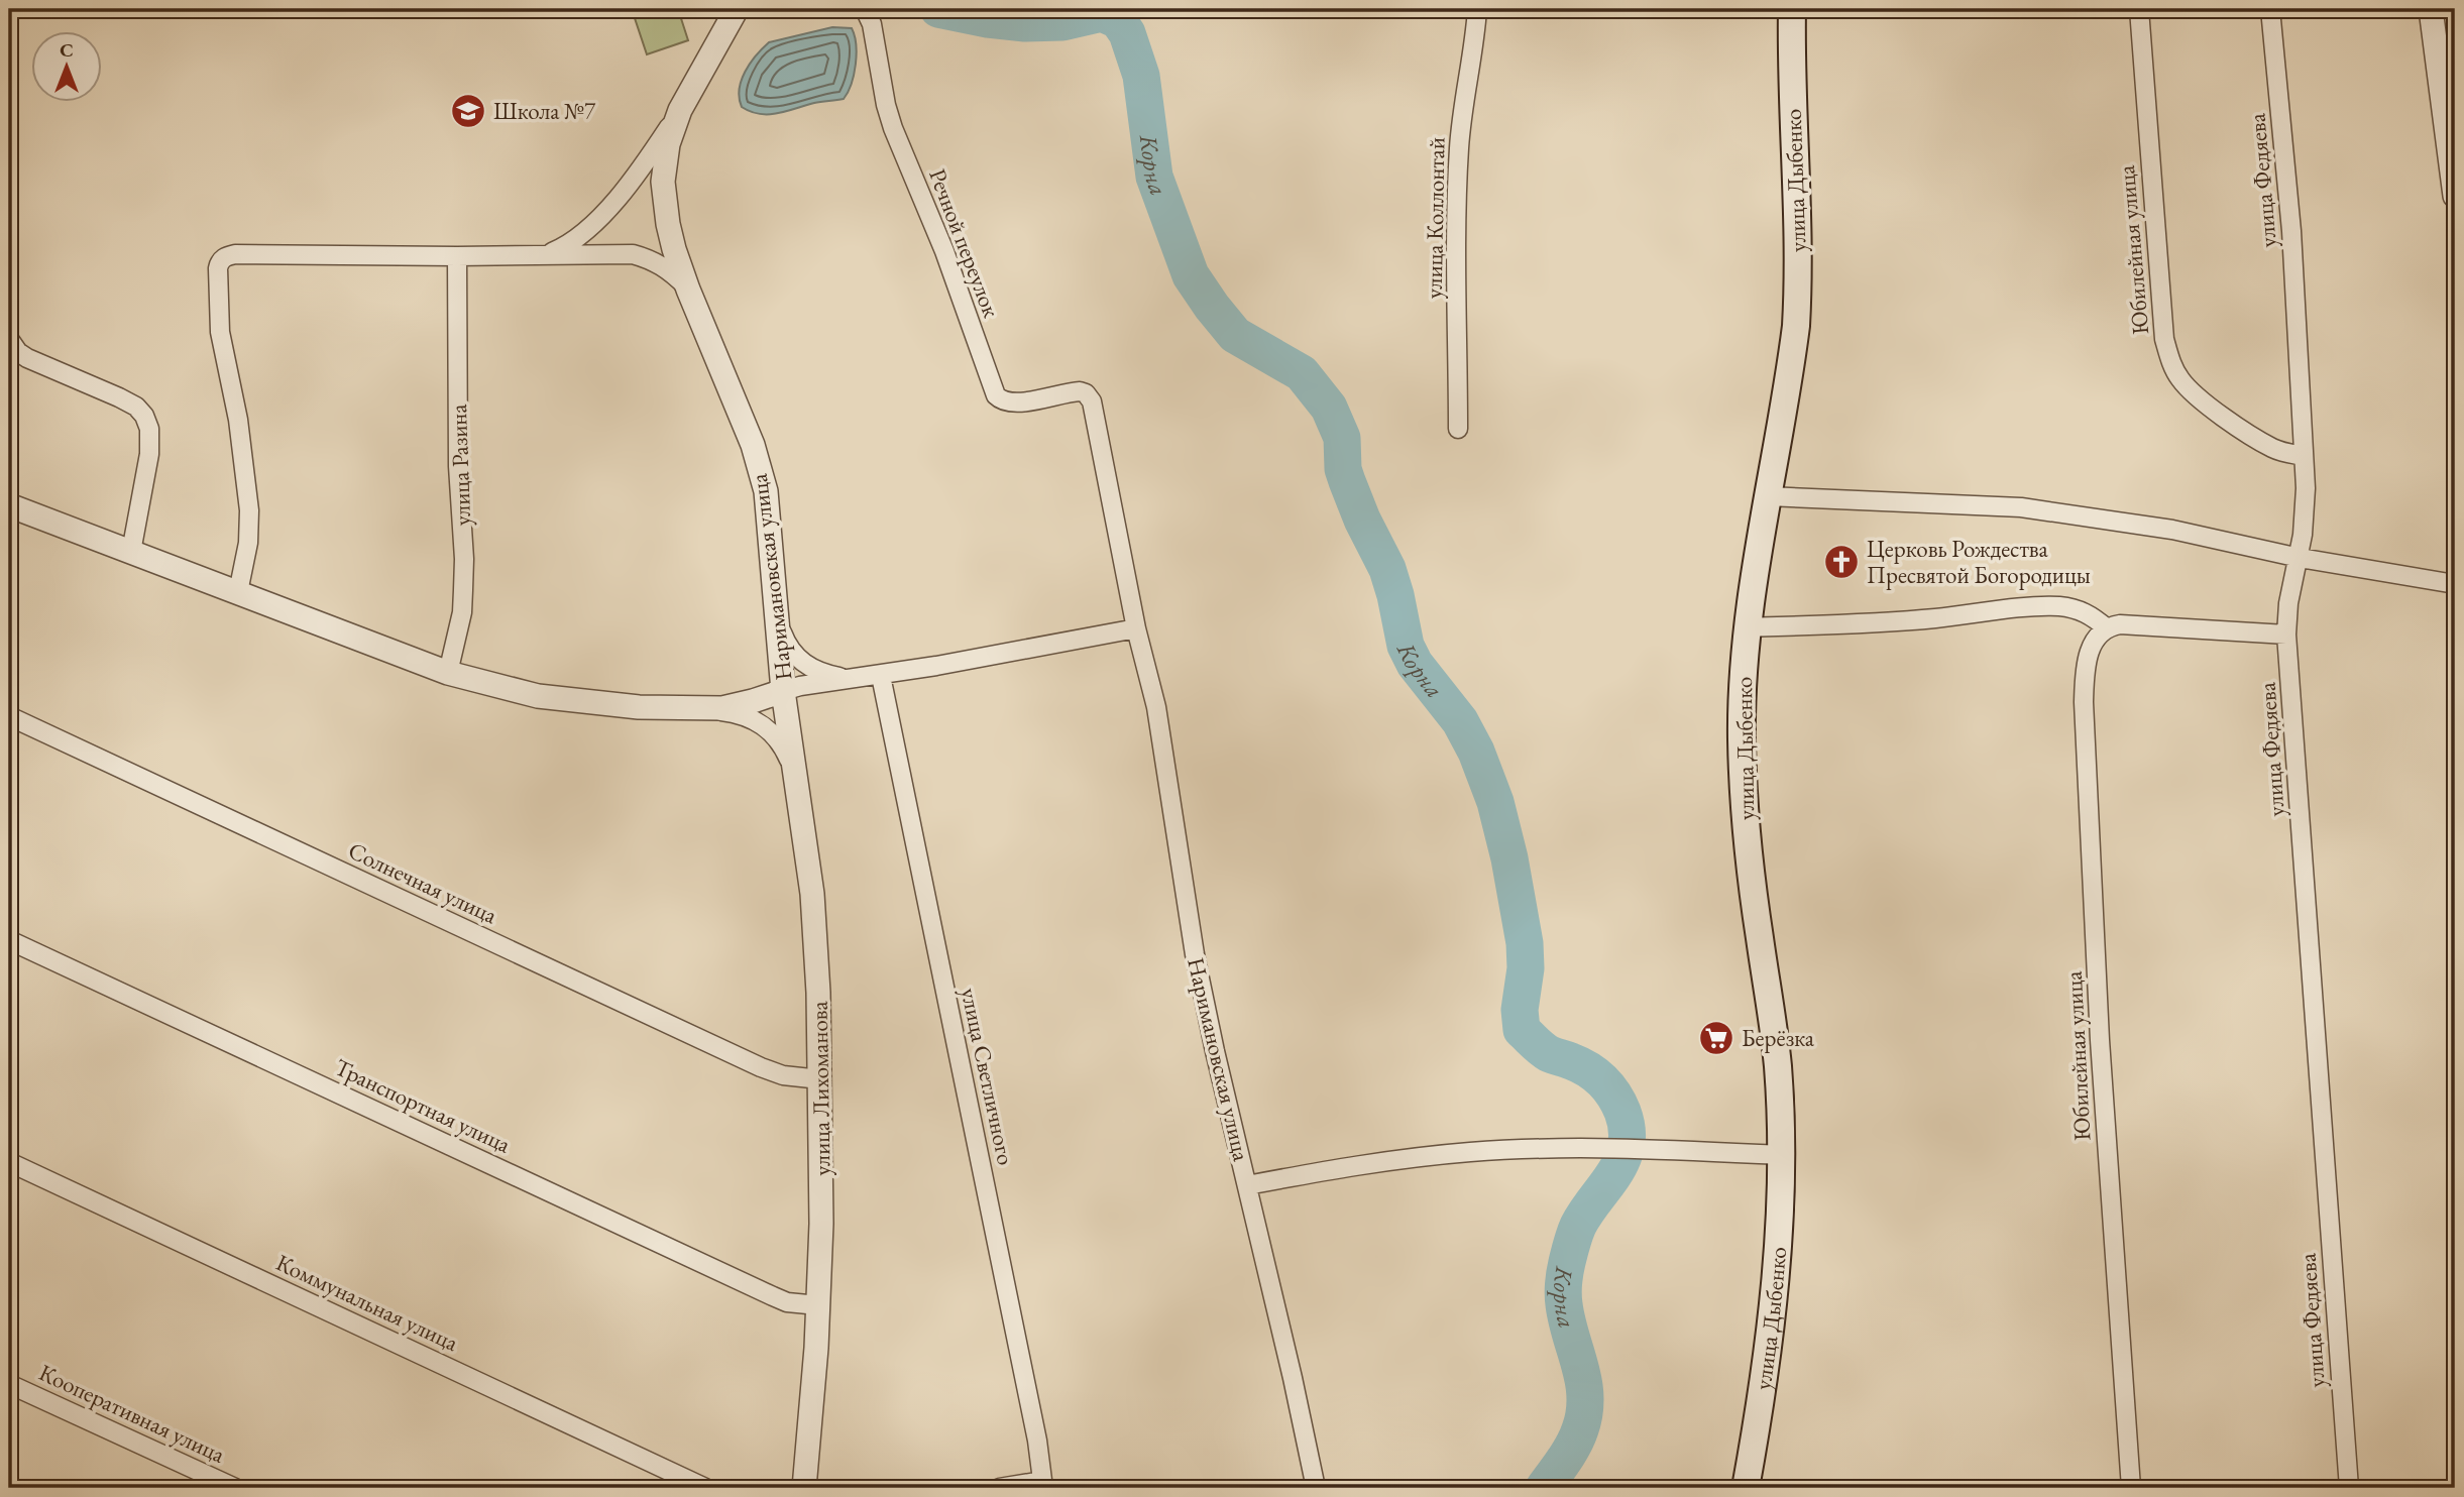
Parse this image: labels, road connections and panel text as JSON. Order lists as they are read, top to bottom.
{
  "streets": {
    "main road": ["улица Дыбенко"],
    "street": [
      "улица Федяева",
      "улица Коллонтай",
      "Речной переулок",
      "Юбилейная улица",
      "улица Разина",
      "Наримановская улица",
      "Солнечная улица",
      "улица Светличного",
      "улица Лихоманова",
      "Транспортная улица",
      "Коммунальная улица",
      "Кооперативная улица"
    ]
  },
  "crossings": [
    ["улица Федяева", "Юбилейная улица"],
    ["Речной переулок", "Наримановская улица"],
    ["улица Разина", "Наримановская улица"],
    ["Наримановская улица", "улица Светличного"],
    ["Наримановская улица", "улица Лихоманова"],
    ["Солнечная улица", "улица Лихоманова"],
    ["улица Лихоманова", "Транспортная улица"]
  ],
  "water": ["Корна"],
  "places": {
    "school or university": ["Школа №7"],
    "church": ["Церковь Рождества Пресвятой Богородицы"],
    "supermarket": ["Берёзка"]
  },
  "north": "top"
}
